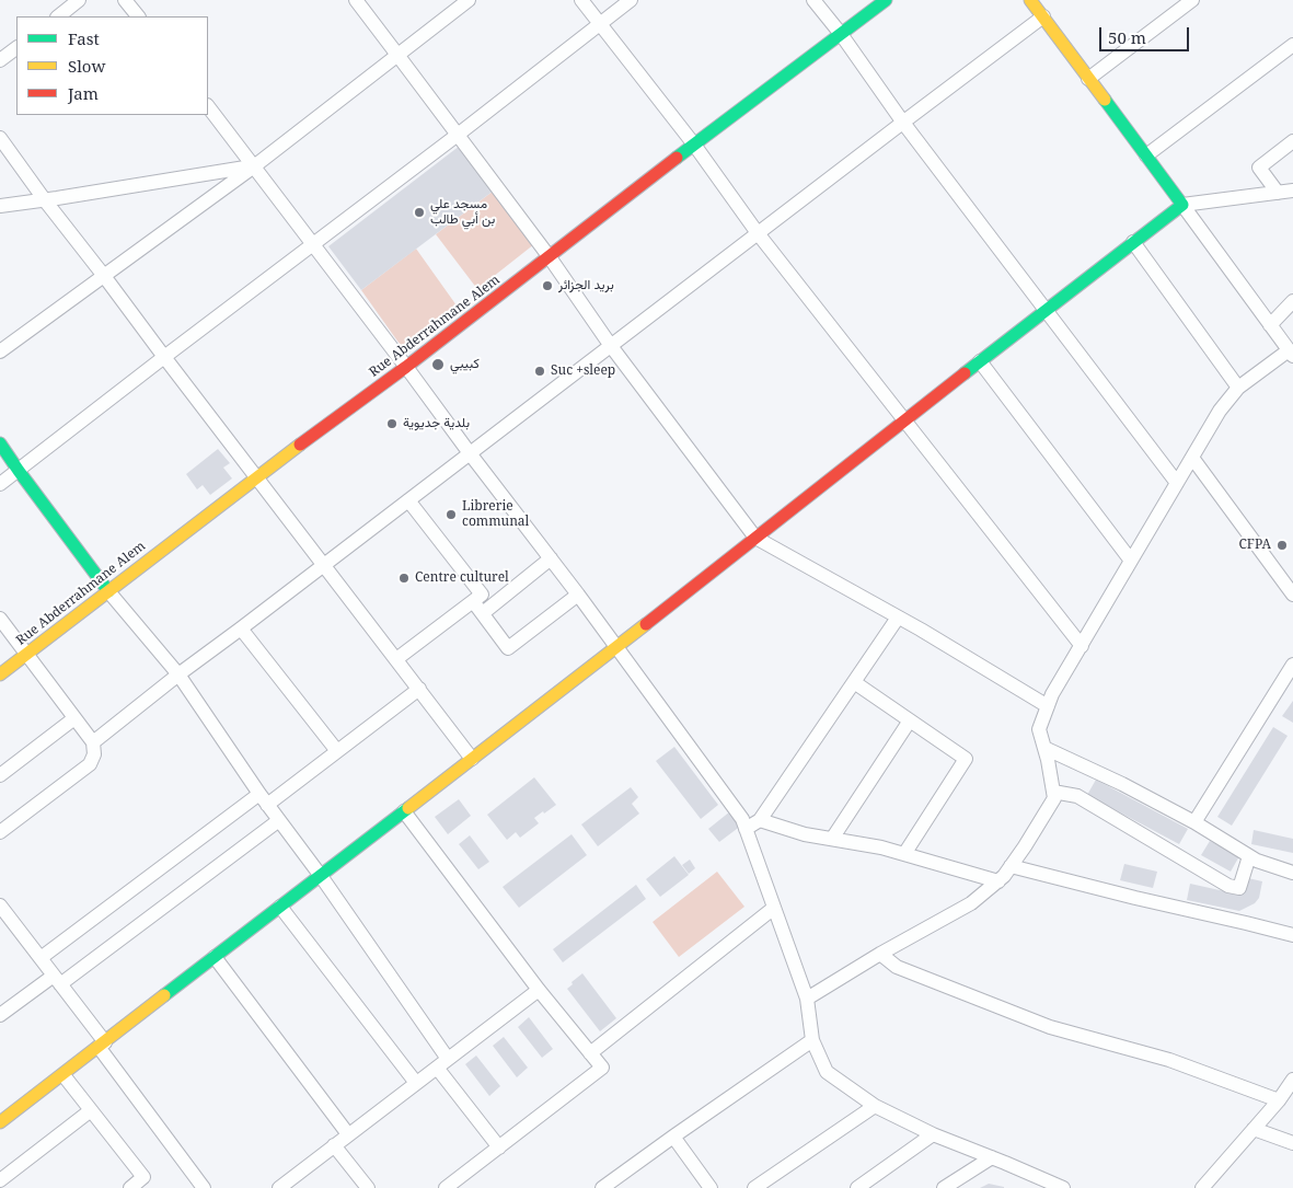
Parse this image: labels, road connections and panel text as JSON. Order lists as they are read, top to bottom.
{
  "streets": {
    "street": ["Rue Abderrahmane Alem"]
  },
  "places": [
    "مسجد علي بن أبي طالب",
    "بريد الجزائر",
    "كبيبي",
    "Suc +sleep",
    "بلدية جديوية",
    "Librerie communal",
    "CFPA",
    "Centre culturel"
  ],
  "legend": ["Fast", "Slow", "Jam"],
  "scale_bar": "50 m"
}
